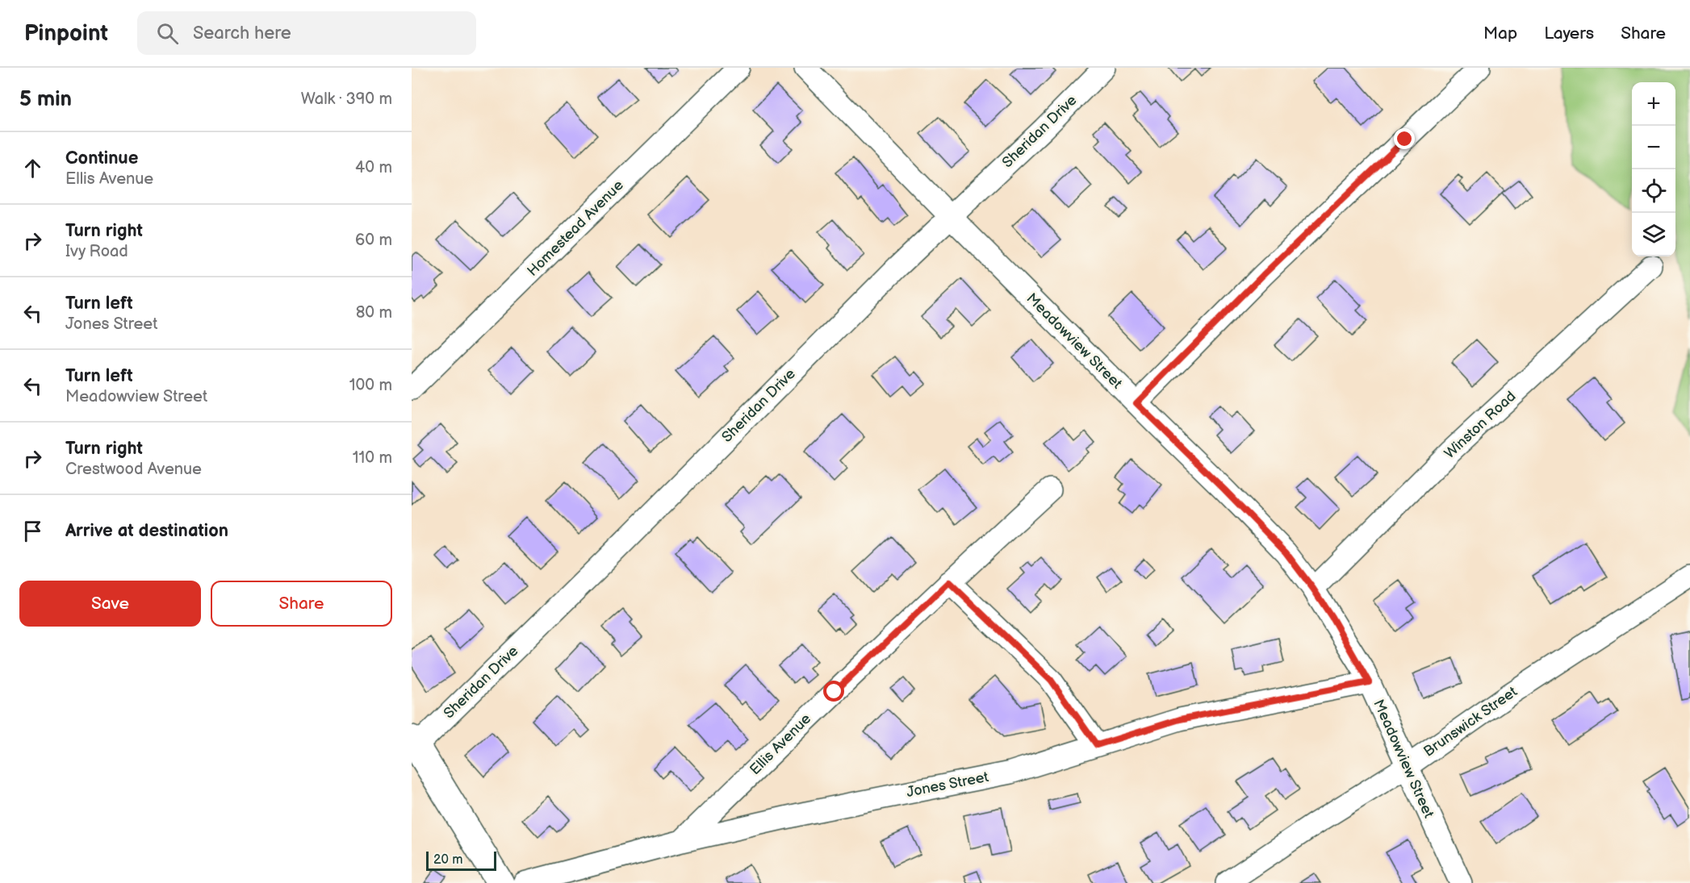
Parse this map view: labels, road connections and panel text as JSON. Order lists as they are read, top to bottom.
{
  "streets": {
    "street": [
      "Sheridan Drive",
      "Homestead Avenue",
      "Meadowview Street",
      "Winston Road",
      "Brunswick Street",
      "Ellis Avenue",
      "Jones Street"
    ]
  },
  "crossings": [
    ["Sheridan Drive", "Meadowview Street"],
    ["Meadowview Street", "Winston Road"],
    ["Meadowview Street", "Brunswick Street"],
    ["Meadowview Street", "Jones Street"],
    ["Ellis Avenue", "Jones Street"]
  ],
  "scale_bar": "20 m",
  "page": {
    "header": "Pinpoint",
    "search": "Search here",
    "nav": ["Map", "Layers", "Share"],
    "heading": ["5 min", "Walk · 390 m"],
    "map_buttons": ["+", "−"],
    "list": [
      ["Continue", "Ellis Avenue", "40 m"],
      ["Turn right", "Ivy Road", "60 m"],
      ["Turn left", "Jones Street", "80 m"],
      ["Turn left", "Meadowview Street", "100 m"],
      ["Turn right", "Crestwood Avenue", "110 m"],
      "Arrive at destination"
    ],
    "buttons": ["Save", "Share"],
    "scale": "20 m"
  }
}
